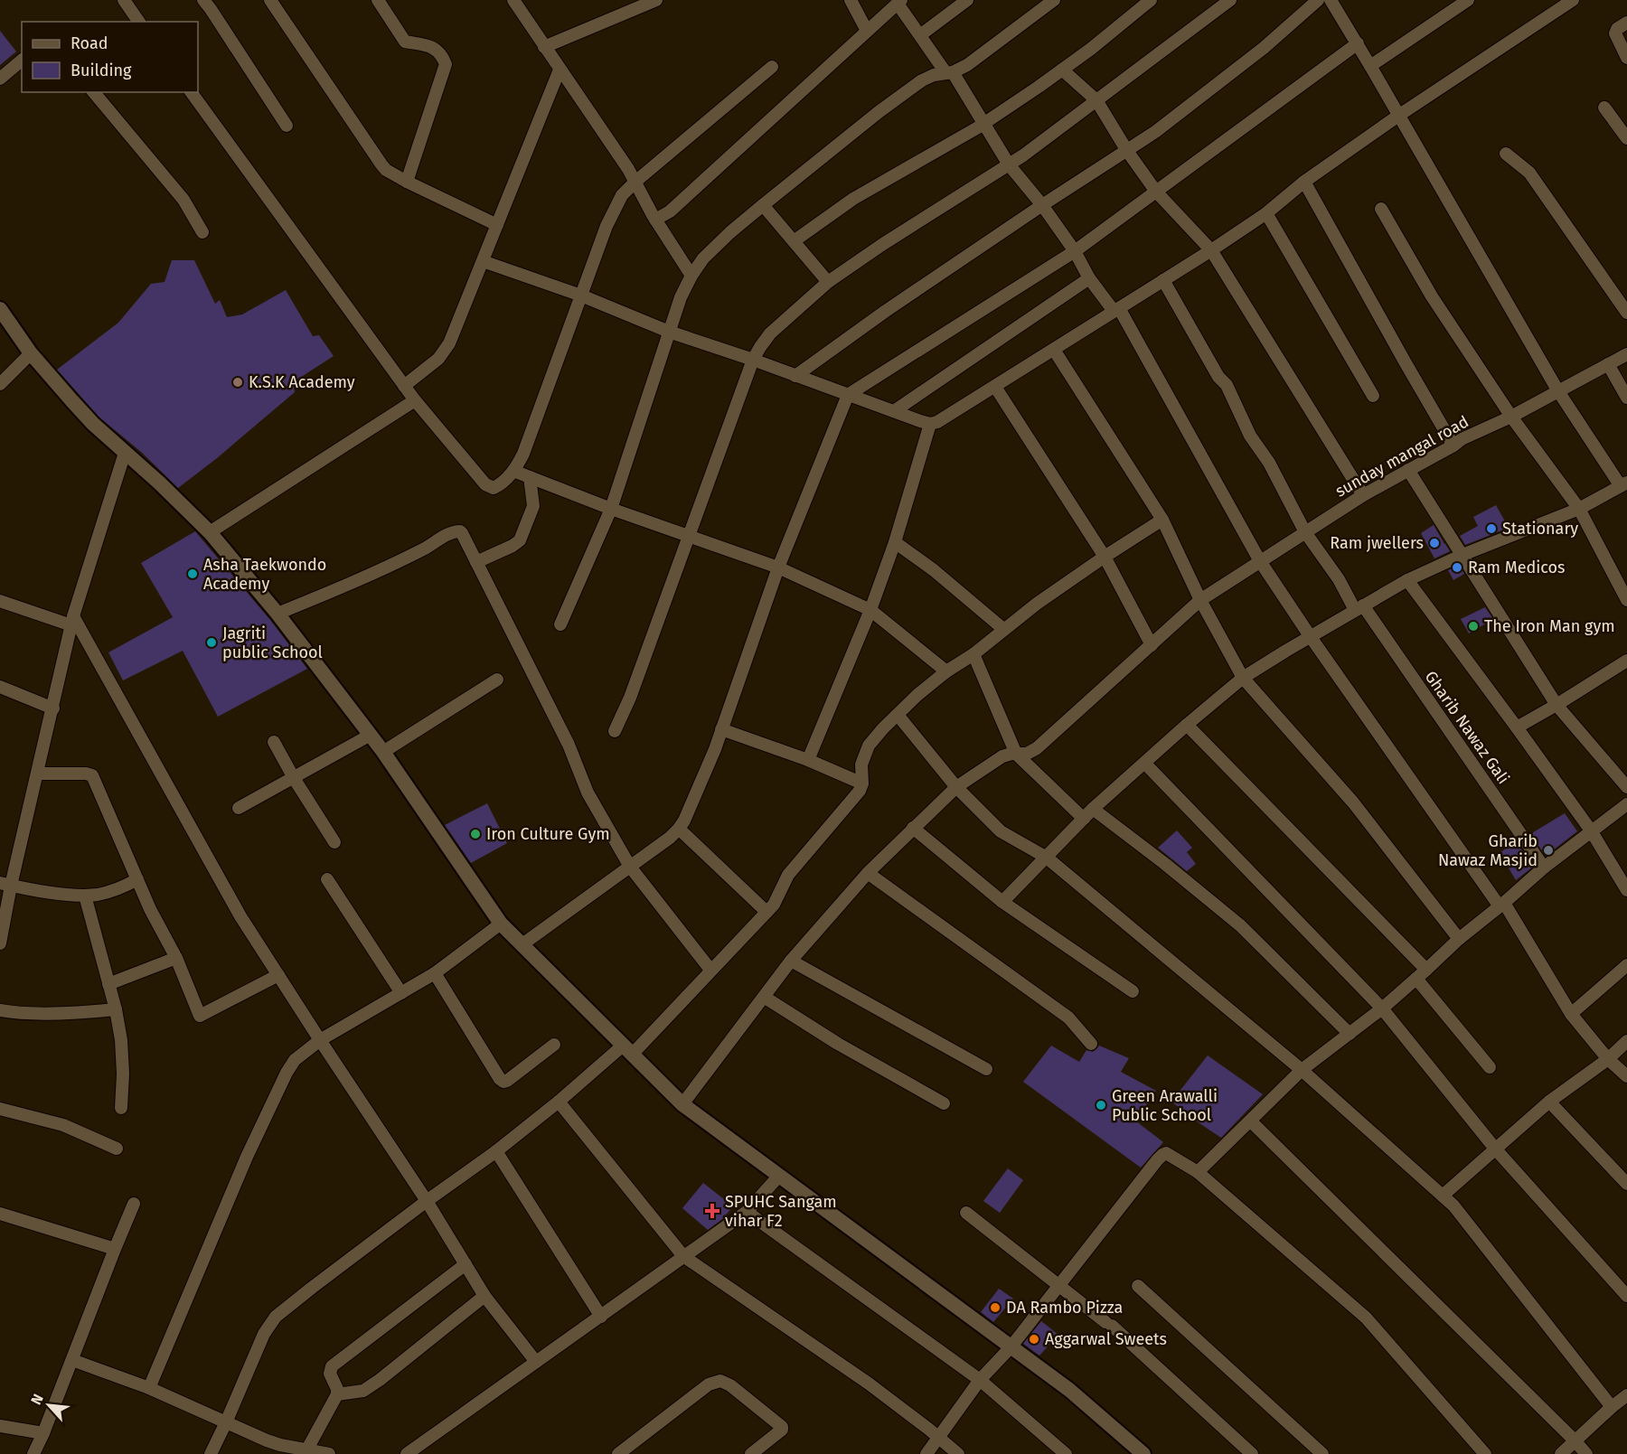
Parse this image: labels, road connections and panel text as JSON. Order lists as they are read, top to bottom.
{
  "streets": {
    "street": ["sunday mangal road", "Gharib Nawaz Gali"]
  },
  "crossings": [
    ["sunday mangal road", "Gharib Nawaz Gali"]
  ],
  "places": {
    "other": [
      "K.S.K Academy",
      "Stationary",
      "Ram jwellers",
      "Ram Medicos",
      "Asha Taekwondo Academy",
      "The Iron Man gym",
      "Jagriti public School",
      "Iron Culture Gym",
      "Gharib Nawaz Masjid",
      "Green Arawalli Public School",
      "DA Rambo Pizza",
      "Aggarwal Sweets"
    ],
    "health": ["SPUHC Sangam vihar F2"]
  },
  "legend": ["Road", "Building"],
  "north": "top left"
}
